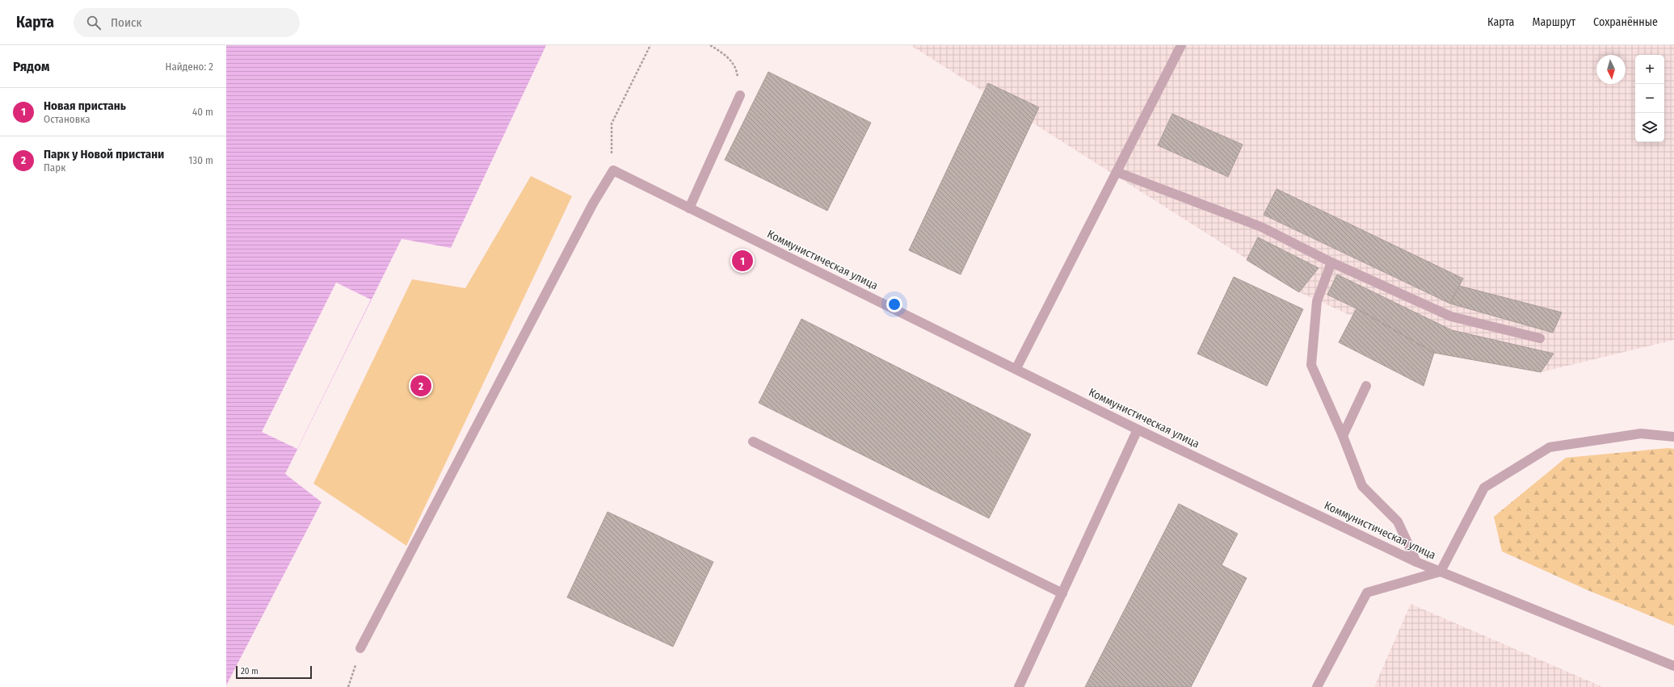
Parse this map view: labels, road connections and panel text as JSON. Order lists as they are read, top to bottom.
{
  "streets": {
    "street": ["Коммунистическая улица"]
  },
  "scale_bar": "20 m",
  "north": "bottom",
  "page": {
    "header": "Карта",
    "search": "Поиск",
    "nav": ["Карта", "Маршрут", "Сохранённые"],
    "heading": ["Рядом", "Найдено: 2"],
    "map_buttons": ["+", "−"],
    "list": [
      {
        "mark": "1",
        "name": "Новая пристань",
        "note": "Остановка",
        "value": "40 m"
      },
      {
        "mark": "2",
        "name": "Парк у Новой пристани",
        "note": "Парк",
        "value": "130 m"
      }
    ],
    "pins": ["1", "2"],
    "scale": "20 m"
  }
}
